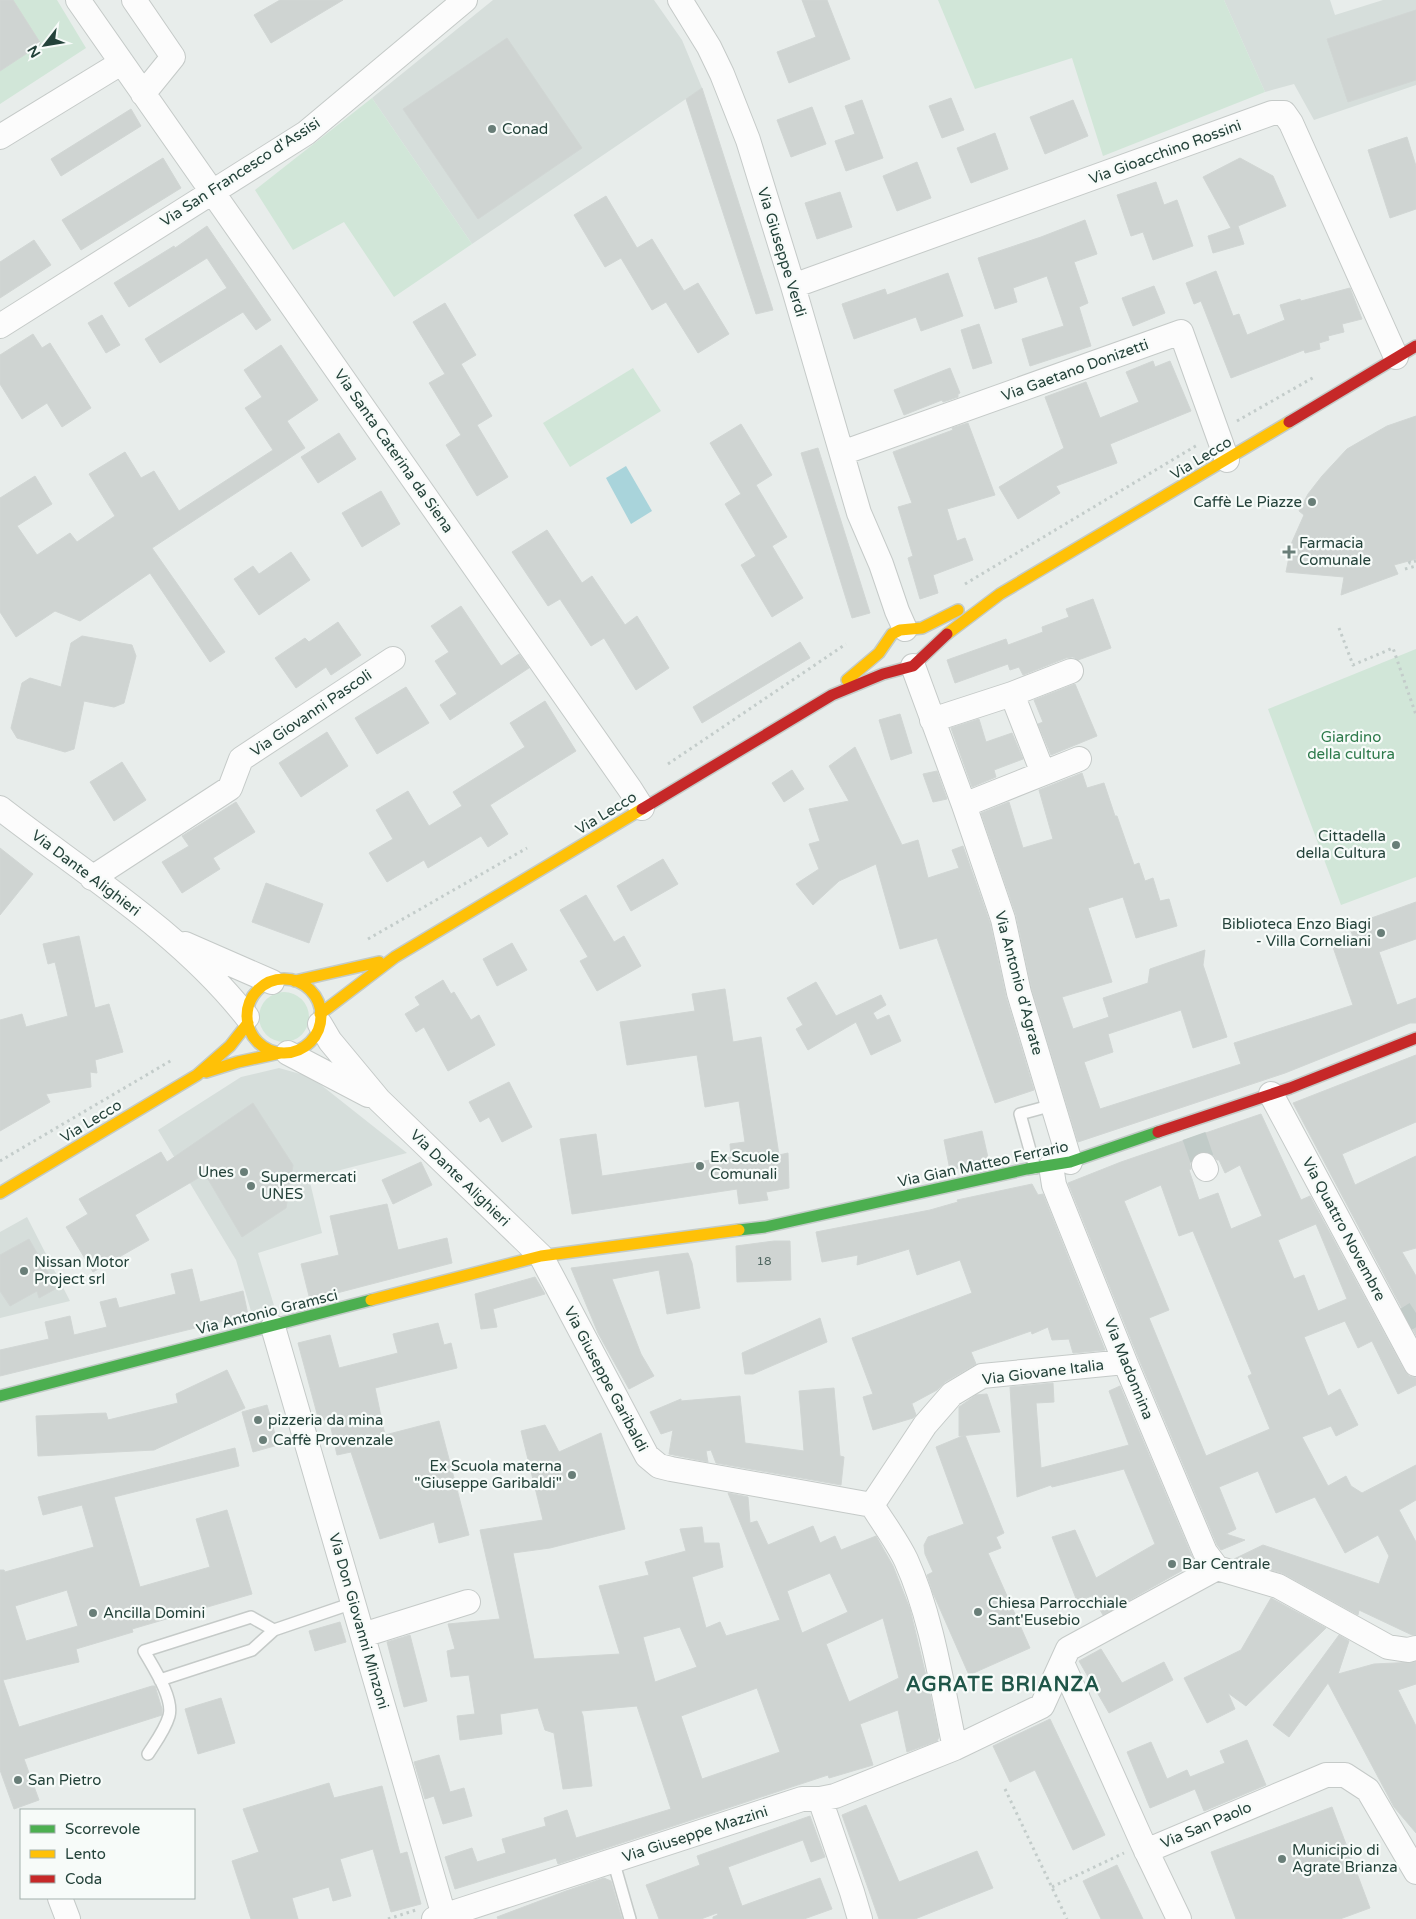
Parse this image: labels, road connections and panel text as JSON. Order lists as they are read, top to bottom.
{
  "streets": {
    "street": [
      "Via Gioacchino Rossini",
      "Via San Francesco d'Assisi",
      "Via Giuseppe Verdi",
      "Via Gaetano Donizetti",
      "Via Santa Caterina da Siena",
      "Via Lecco",
      "Via Giovanni Pascoli",
      "Via Dante Alighieri",
      "Via Antonio d'Agrate",
      "Via Gian Matteo Ferrario",
      "Via Quattro Novembre",
      "Via Antonio Gramsci",
      "Via Madonnina",
      "Via Giovane Italia",
      "Via Giuseppe Garibaldi",
      "Via Don Giovanni Minzoni",
      "Via San Paolo",
      "Via Giuseppe Mazzini"
    ]
  },
  "crossings": [
    ["Via Gioacchino Rossini", "Via Giuseppe Verdi"],
    ["Via Gioacchino Rossini", "Via Lecco"],
    ["Via San Francesco d'Assisi", "Via Santa Caterina da Siena"],
    ["Via Giuseppe Verdi", "Via Gaetano Donizetti"],
    ["Via Giuseppe Verdi", "Via Lecco"],
    ["Via Giuseppe Verdi", "Via Antonio d'Agrate"],
    ["Via Gaetano Donizetti", "Via Lecco"],
    ["Via Santa Caterina da Siena", "Via Lecco"],
    ["Via Lecco", "Via Dante Alighieri"],
    ["Via Lecco", "Via Antonio d'Agrate"],
    ["Via Giovanni Pascoli", "Via Dante Alighieri"],
    ["Via Dante Alighieri", "Via Gian Matteo Ferrario"],
    ["Via Dante Alighieri", "Via Antonio Gramsci"],
    ["Via Dante Alighieri", "Via Giuseppe Garibaldi"],
    ["Via Antonio d'Agrate", "Via Gian Matteo Ferrario"],
    ["Via Antonio d'Agrate", "Via Madonnina"],
    ["Via Gian Matteo Ferrario", "Via Quattro Novembre"],
    ["Via Gian Matteo Ferrario", "Via Antonio Gramsci"],
    ["Via Gian Matteo Ferrario", "Via Madonnina"],
    ["Via Gian Matteo Ferrario", "Via Giuseppe Garibaldi"],
    ["Via Antonio Gramsci", "Via Giuseppe Garibaldi"],
    ["Via Antonio Gramsci", "Via Don Giovanni Minzoni"],
    ["Via Madonnina", "Via Giovane Italia"],
    ["Via Giovane Italia", "Via Giuseppe Garibaldi"],
    ["Via Don Giovanni Minzoni", "Via Giuseppe Mazzini"],
    ["Via San Paolo", "Via Giuseppe Mazzini"]
  ],
  "districts": ["AGRATE BRIANZA"],
  "parks": ["Giardino della cultura"],
  "places": {
    "other": [
      "Conad",
      "Caffè Le Piazze",
      "Cittadella della Cultura",
      "Biblioteca Enzo Biagi - Villa Corneliani",
      "Ex Scuole Comunali",
      "Unes",
      "Supermercati UNES",
      "Nissan Motor Project srl",
      "pizzeria da mina",
      "Caffè Provenzale",
      "Ex Scuola materna \"Giuseppe Garibaldi\"",
      "Bar Centrale",
      "Chiesa Parrocchiale Sant'Eusebio",
      "Ancilla Domini",
      "San Pietro",
      "Municipio di Agrate Brianza"
    ],
    "health": ["Farmacia Comunale"]
  },
  "house_numbers": ["18"],
  "legend": ["Scorrevole", "Lento", "Coda"],
  "north": "bottom left"
}
